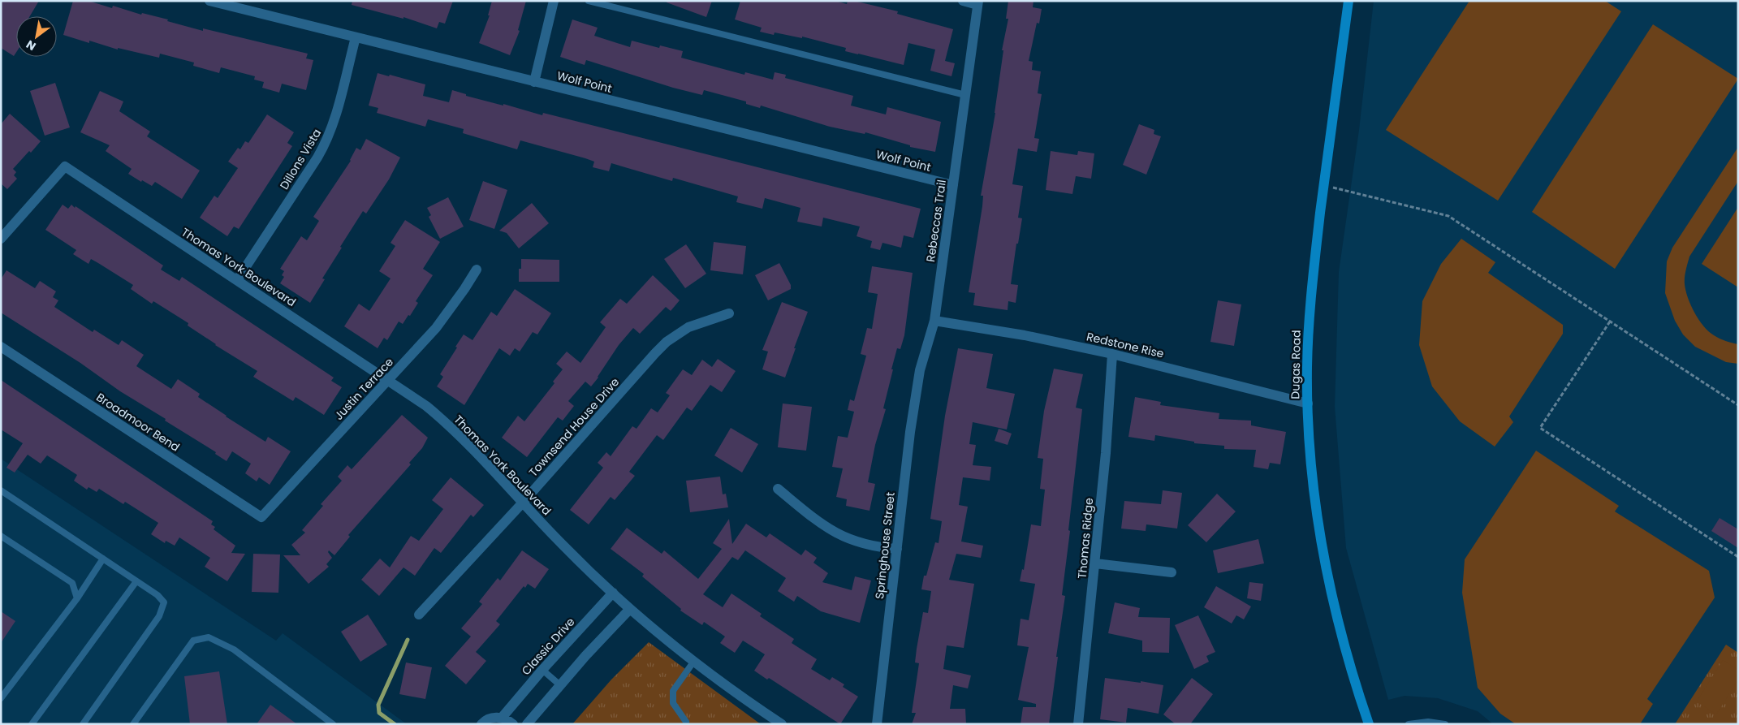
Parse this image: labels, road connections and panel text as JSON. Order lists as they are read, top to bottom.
{
  "streets": {
    "street": [
      "Wolf Point",
      "Dillons Vista",
      "Rebeccas Trail",
      "Thomas York Boulevard",
      "Redstone Rise",
      "Dugas Road",
      "Justin Terrace",
      "Broadmoor Bend",
      "Townsend House Drive",
      "Thomas Ridge",
      "Springhouse Street",
      "Classic Drive"
    ]
  },
  "crossings": [
    ["Wolf Point", "Dillons Vista"],
    ["Wolf Point", "Rebeccas Trail"],
    ["Dillons Vista", "Thomas York Boulevard"],
    ["Rebeccas Trail", "Redstone Rise"],
    ["Rebeccas Trail", "Springhouse Street"],
    ["Thomas York Boulevard", "Justin Terrace"],
    ["Thomas York Boulevard", "Townsend House Drive"],
    ["Thomas York Boulevard", "Classic Drive"],
    ["Redstone Rise", "Dugas Road"],
    ["Redstone Rise", "Thomas Ridge"],
    ["Justin Terrace", "Broadmoor Bend"]
  ],
  "north": "bottom left"
}
